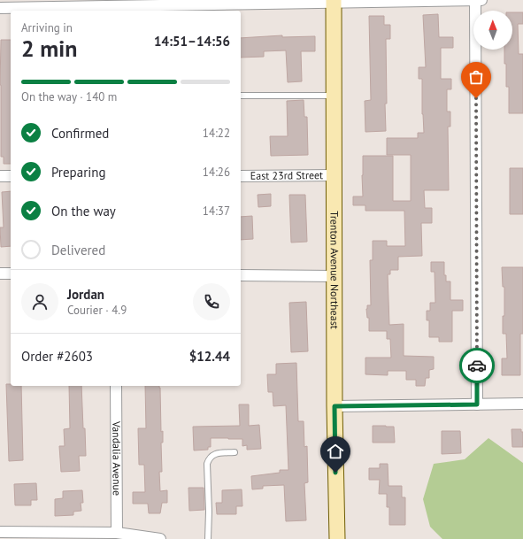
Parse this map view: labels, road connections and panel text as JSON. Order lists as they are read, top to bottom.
{
  "streets": {
    "main road": ["Trenton Avenue Northeast"],
    "street": ["East 23rd Street", "Vandalia Avenue"]
  },
  "crossings": [
    ["East 23rd Street", "Trenton Avenue Northeast"]
  ],
  "north": "top",
  "page": {
    "heading": ["2 min", "Arriving in", "14:51–14:56"],
    "panel": [
      "Jordan",
      "Courier · 4.9",
      "Order #2603",
      "$12.44"
    ],
    "bar": "On the way · 140 m",
    "list": [
      ["Confirmed", "14:22"],
      ["Preparing", "14:26"],
      ["On the way", "14:37"],
      "Delivered"
    ]
  }
}
